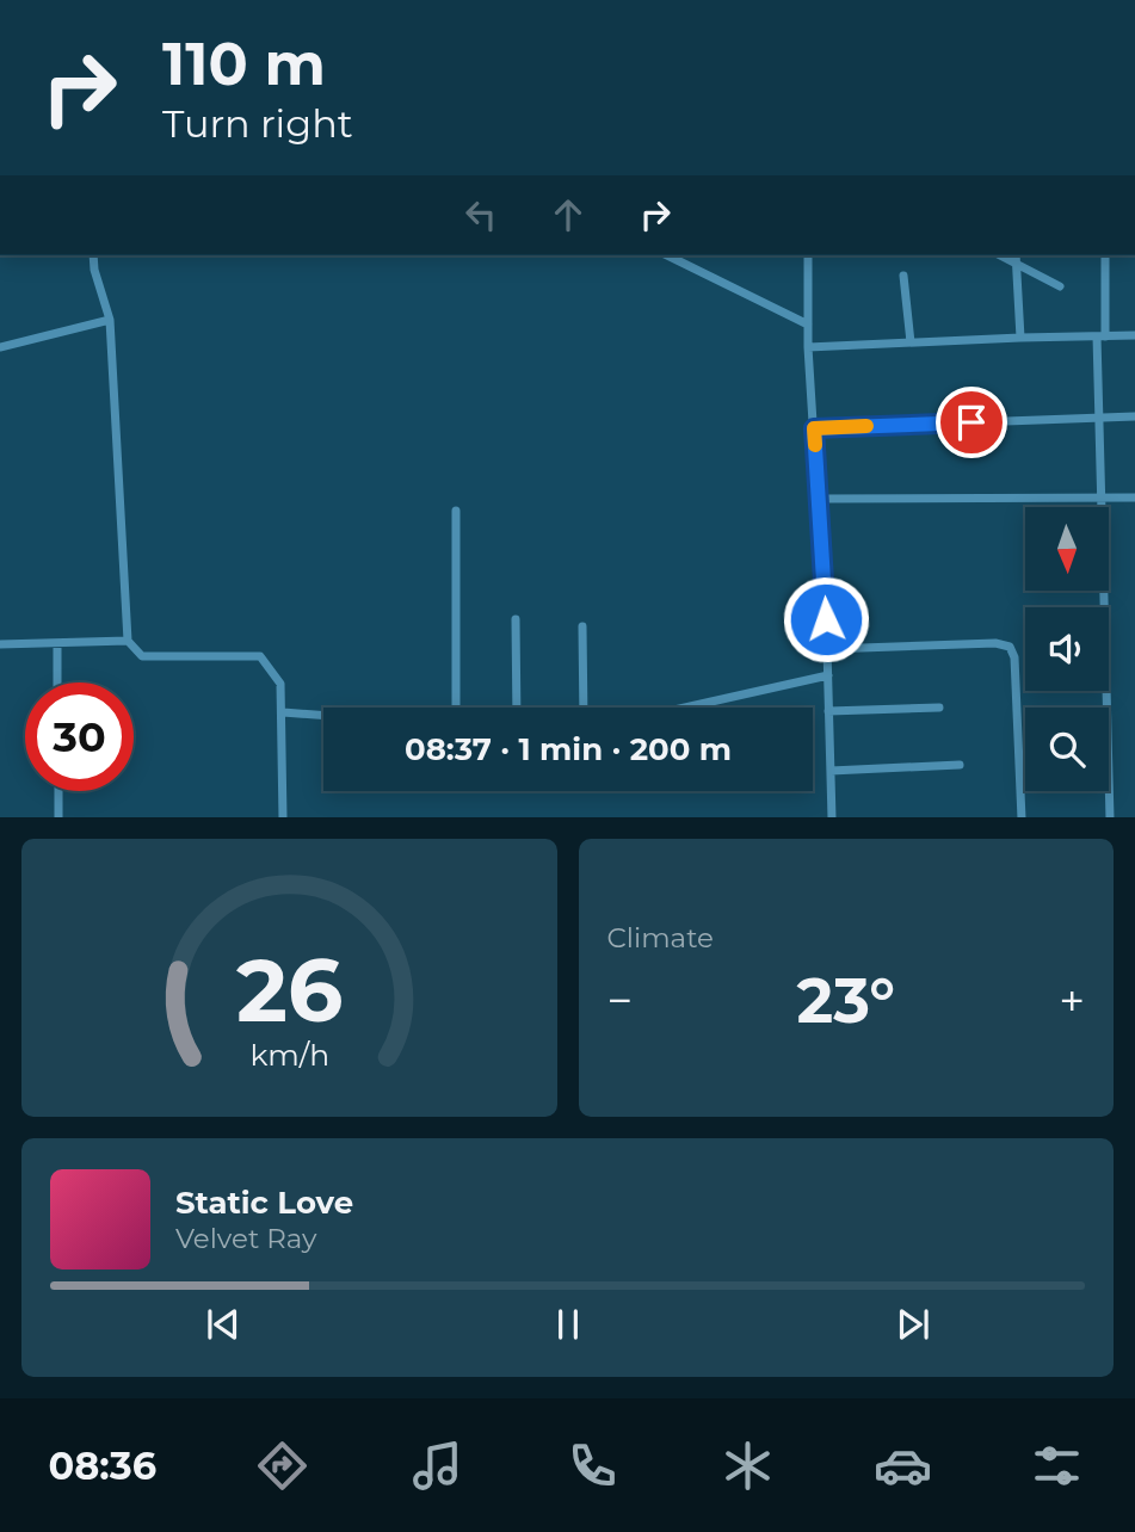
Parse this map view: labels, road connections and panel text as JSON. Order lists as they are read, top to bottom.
{
  "north": "bottom",
  "page": {
    "turn": ["110 m", "Turn right"],
    "limit": "30",
    "trip": "08:37 · 1 min · 200 m",
    "tile": "Climate",
    "heat": ["−", "23°", "+"],
    "song": ["Static Love", "Velvet Ray"],
    "tabs": "08:36",
    "gauge": ["26", "km/h"]
  }
}
